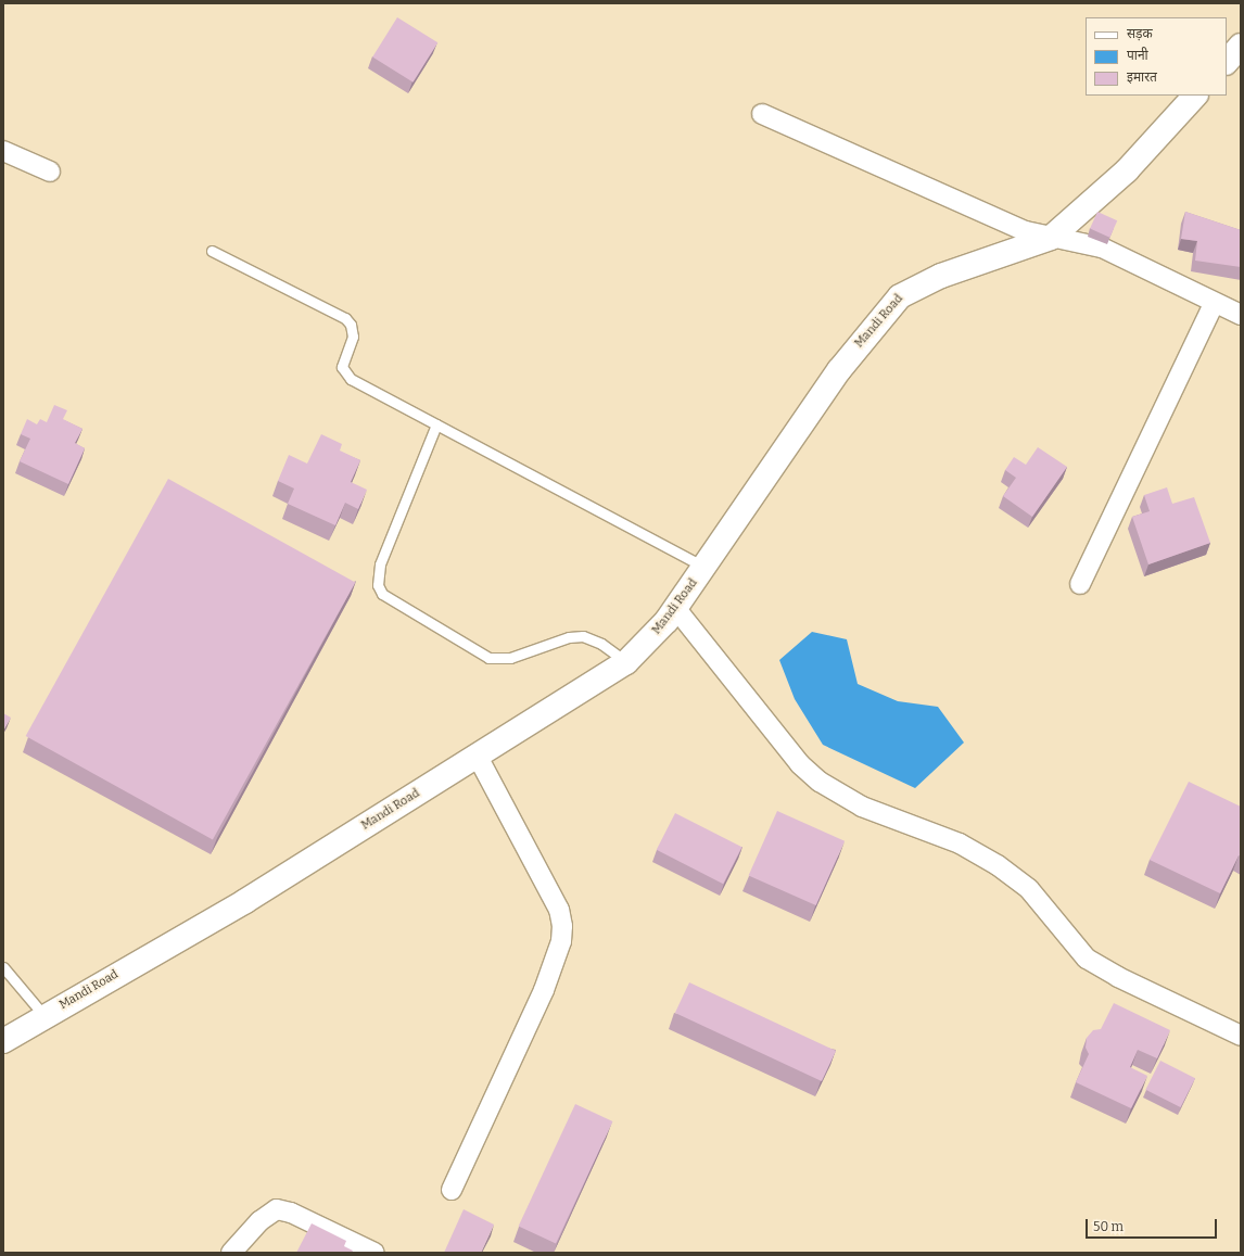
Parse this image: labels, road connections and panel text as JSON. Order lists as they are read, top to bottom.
{
  "streets": {
    "street": ["Mandi Road"]
  },
  "legend": ["सड़क", "पानी", "इमारत"],
  "scale_bar": "50 m"
}
